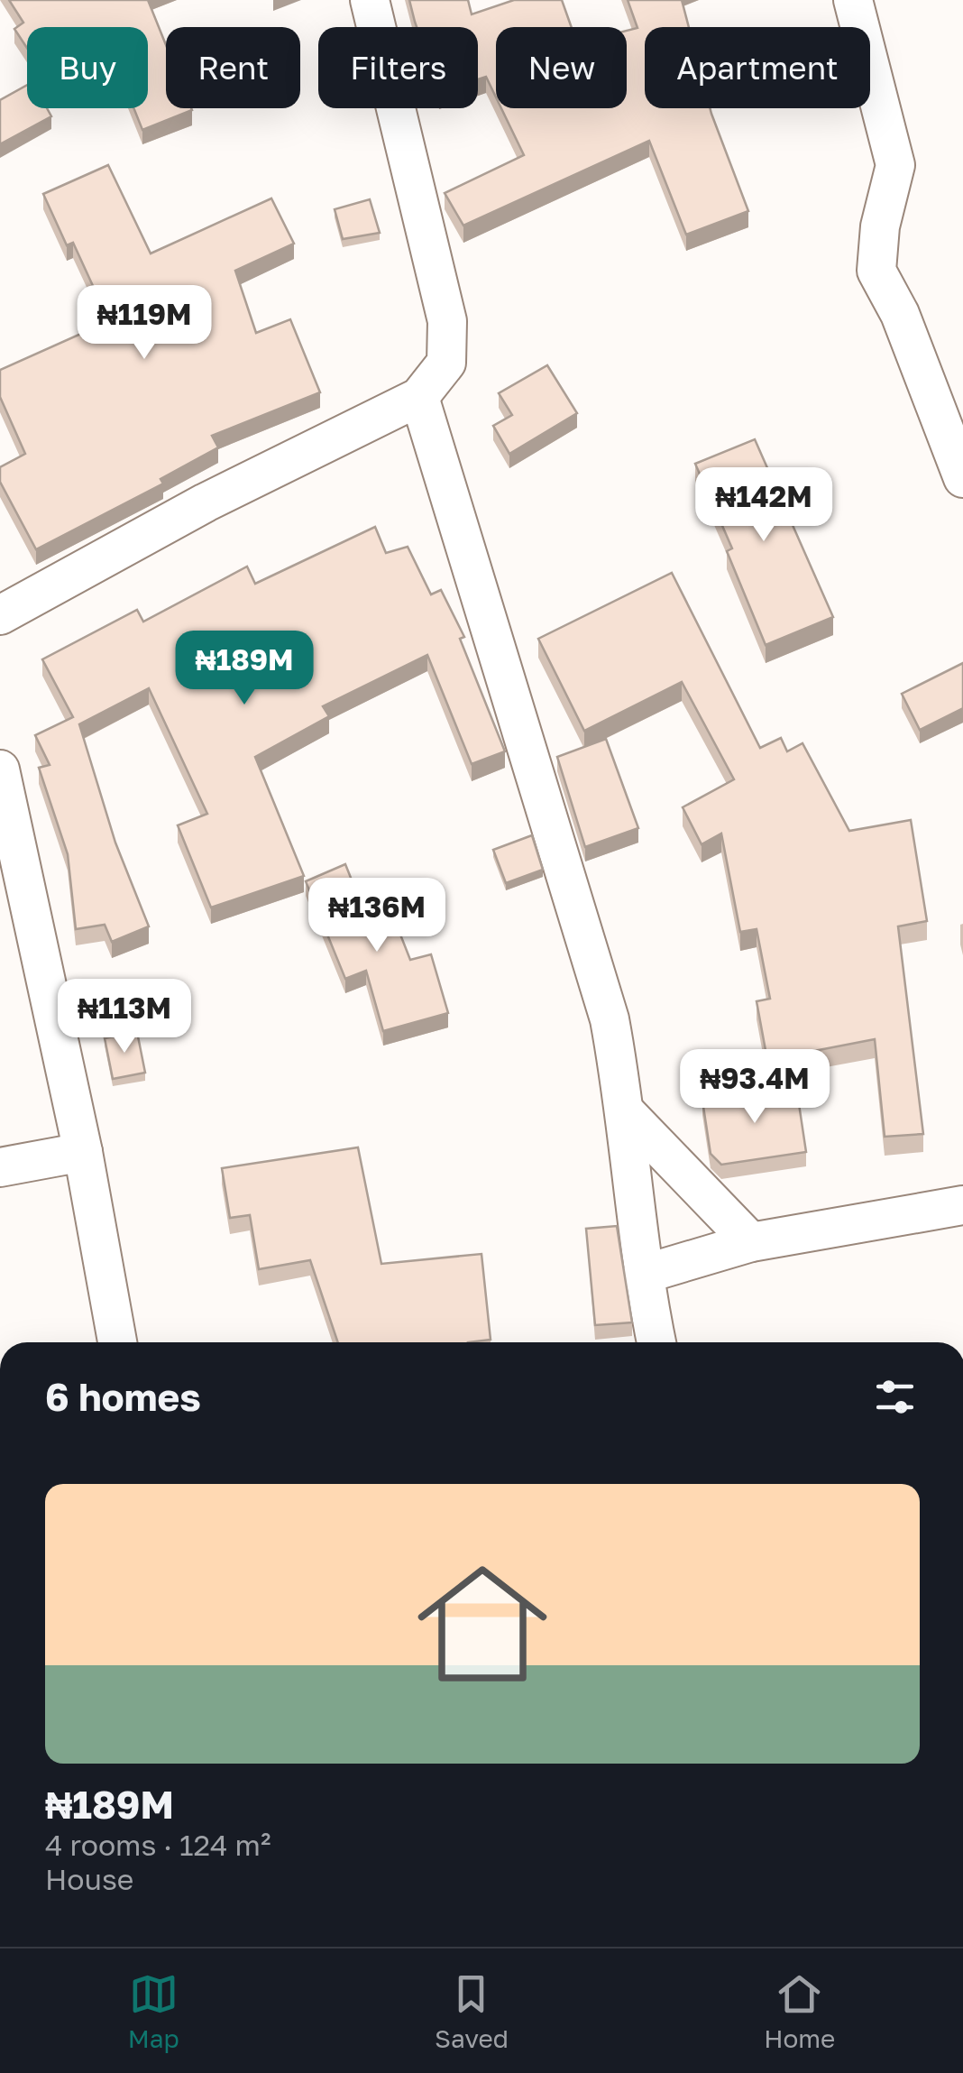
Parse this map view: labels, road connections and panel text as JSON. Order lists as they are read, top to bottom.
{
  "page": {
    "chip": [
      "Buy",
      "Rent",
      "Filters",
      "New",
      "Apartment"
    ],
    "price": [
      "₦119M",
      "₦142M",
      "₦189M",
      "₦136M",
      "₦113M",
      "₦93.4M"
    ],
    "heading": "6 homes",
    "list": [
      {
        "name": "₦189M",
        "note": "4 rooms · 124 m² · House"
      }
    ],
    "tabs": ["Map", "Saved", "Home"]
  }
}
